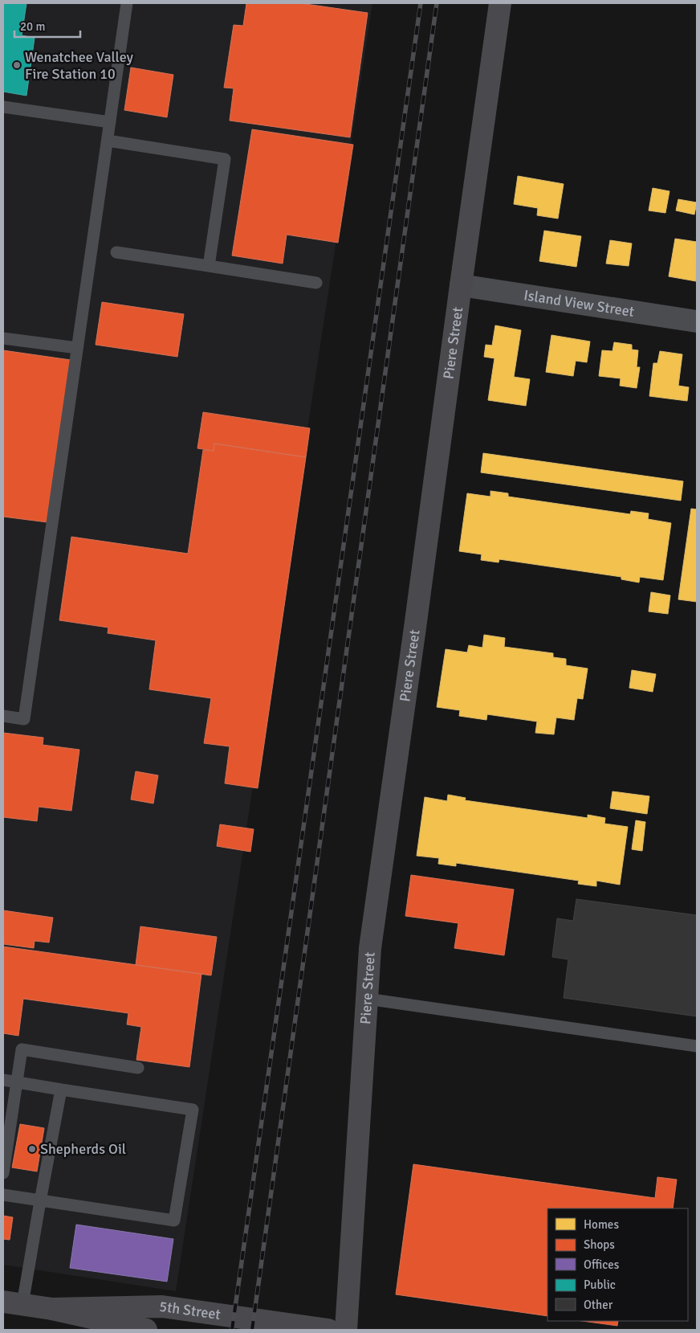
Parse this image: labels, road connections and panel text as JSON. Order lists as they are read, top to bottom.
{
  "streets": {
    "street": ["Island View Street", "Piere Street", "5th Street"]
  },
  "crossings": [
    ["Island View Street", "Piere Street"]
  ],
  "places": ["Wenatchee Valley Fire Station 10", "Shepherds Oil"],
  "legend": [
    "Homes",
    "Shops",
    "Offices",
    "Public",
    "Other"
  ],
  "scale_bar": "20 m"
}
